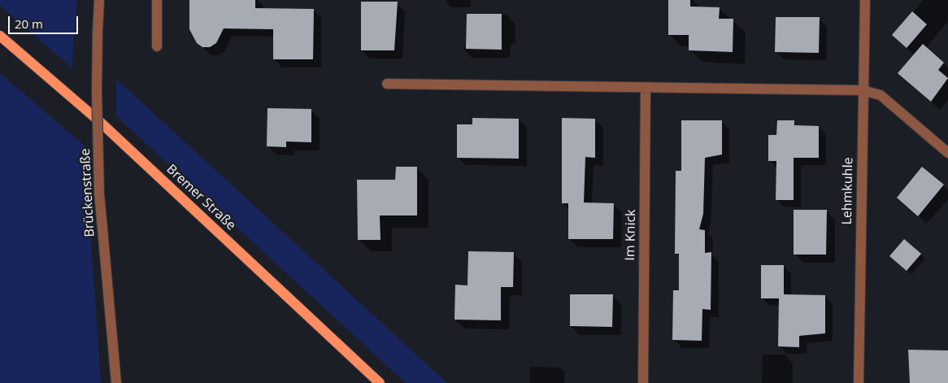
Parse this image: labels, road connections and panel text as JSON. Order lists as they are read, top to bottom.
{
  "streets": {
    "main road": ["Bremer Straße"],
    "street": ["Lehmkuhle", "Brückenstraße", "Im Knick"]
  },
  "scale_bar": "20 m"
}
